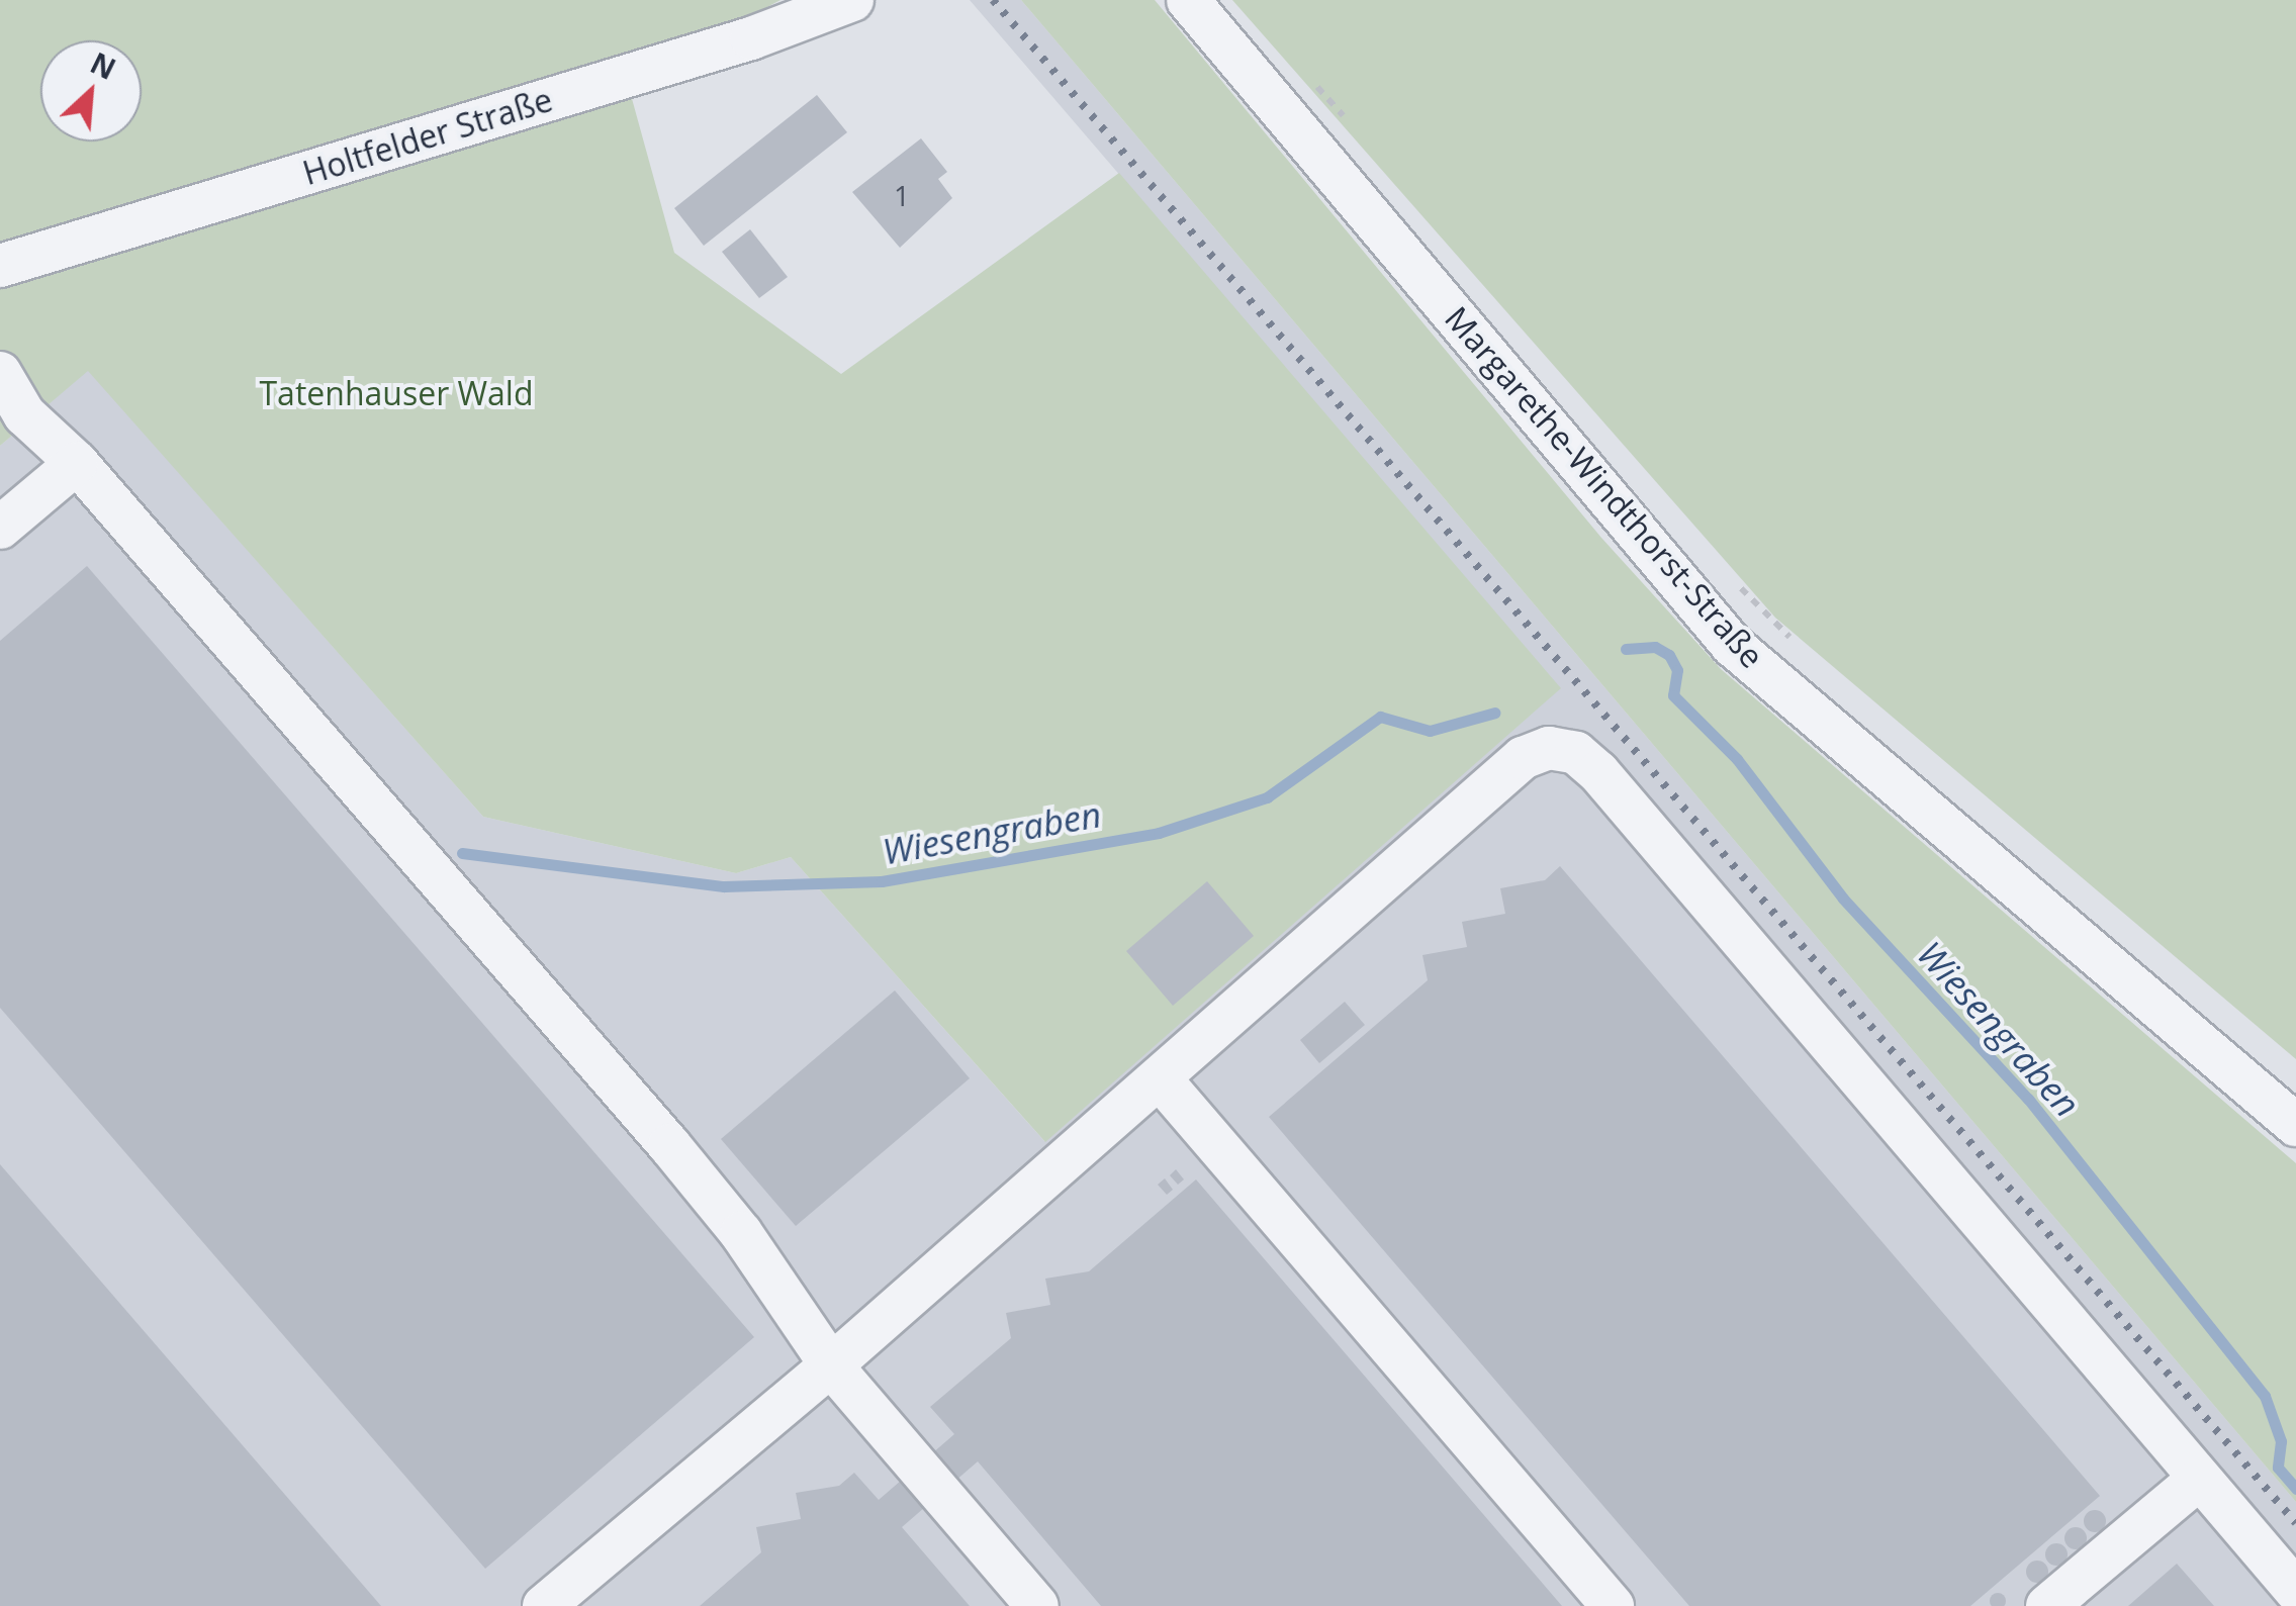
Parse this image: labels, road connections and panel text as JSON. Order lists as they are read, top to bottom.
{
  "streets": {
    "street": ["Holtfelder Straße", "Margarethe-Windthorst-Straße"]
  },
  "water": ["Wiesengraben"],
  "parks": ["Tatenhauser Wald"],
  "house_numbers": ["1"],
  "north": "top right"
}
